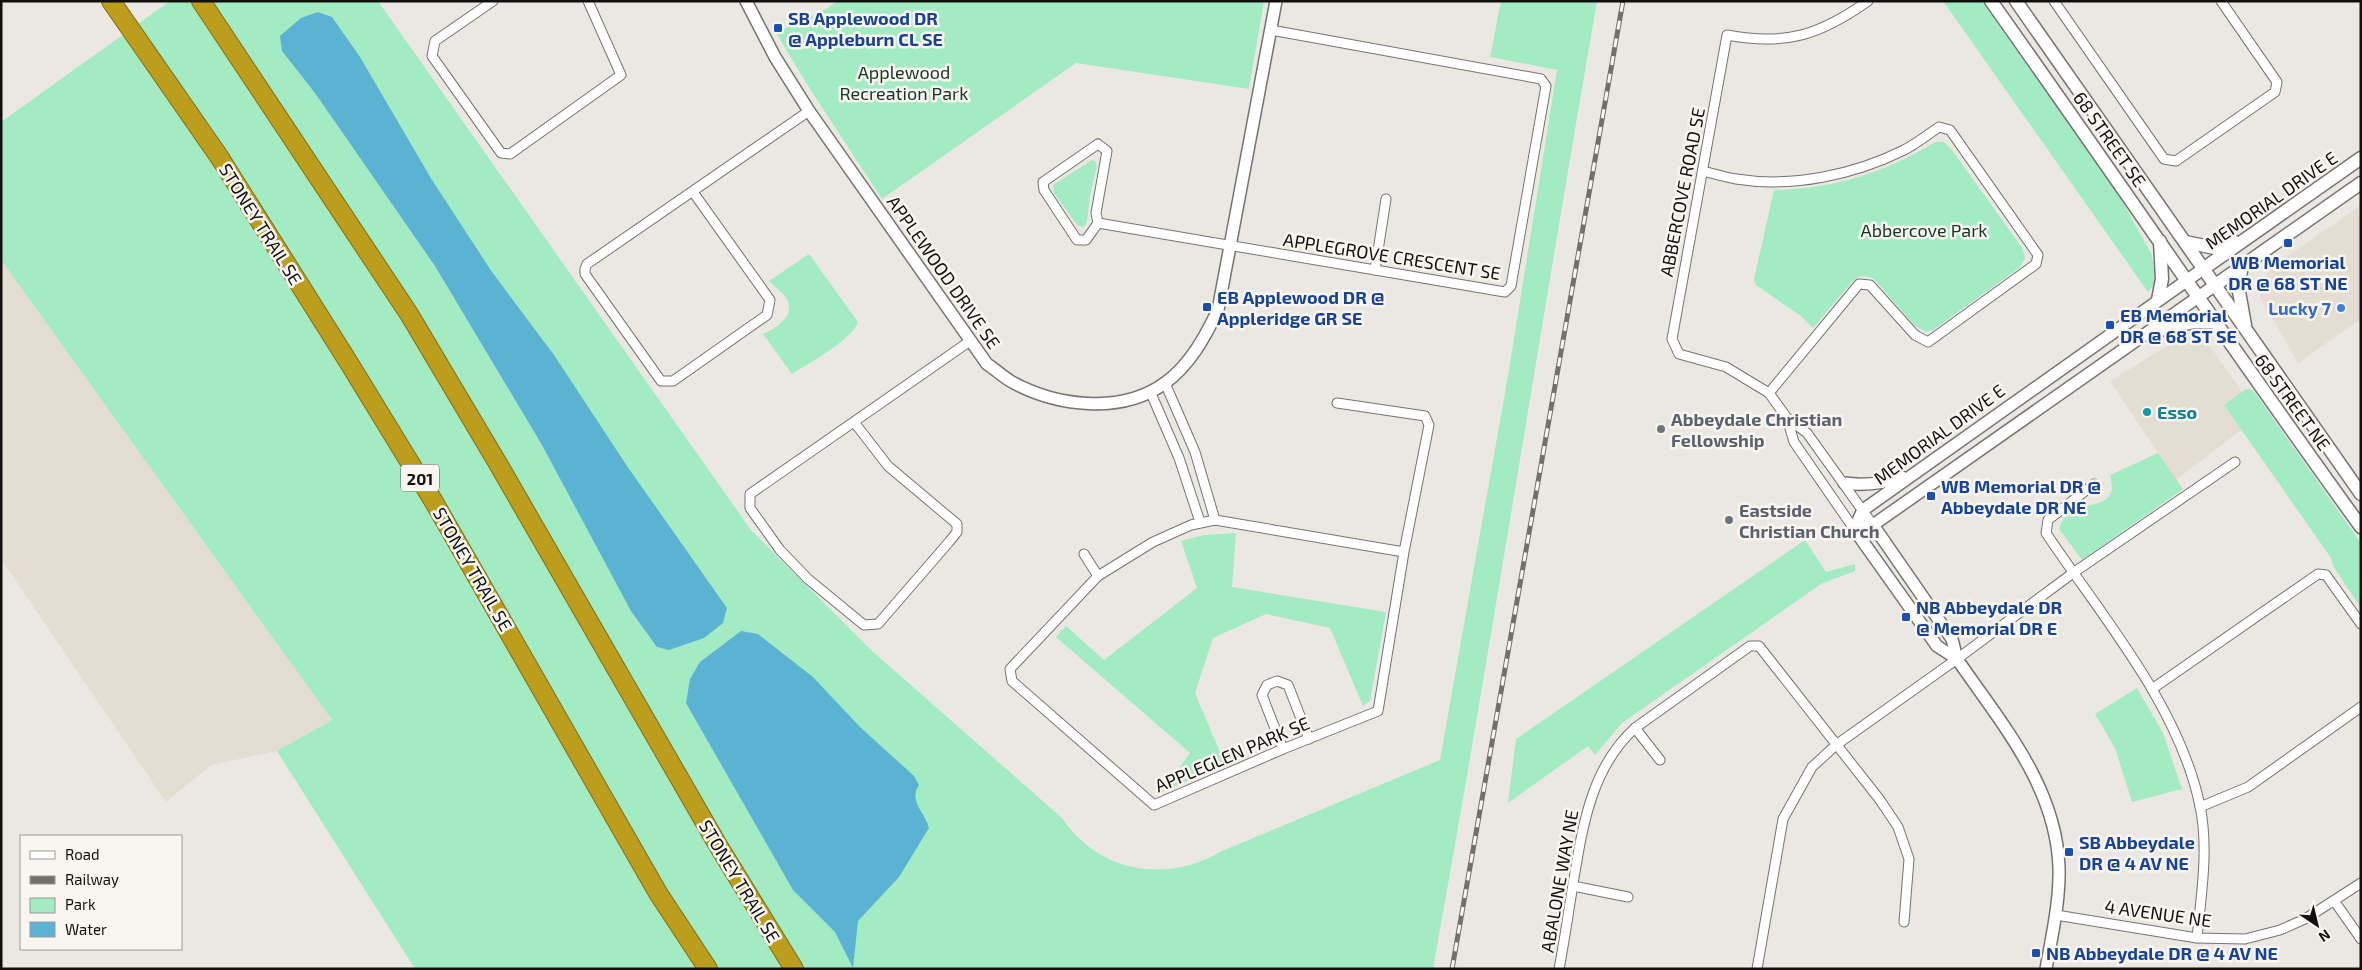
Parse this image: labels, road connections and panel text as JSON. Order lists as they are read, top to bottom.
{
  "streets": {
    "highway": ["STONEY TRAIL SE", "201"],
    "main road": ["68 STREET SE", "MEMORIAL DRIVE E", "68 STREET NE"],
    "street": [
      "ABBERCOVE ROAD SE",
      "APPLEGROVE CRESCENT SE",
      "APPLEWOOD DRIVE SE",
      "APPLEGLEN PARK SE",
      "ABALONE WAY NE",
      "4 AVENUE NE"
    ]
  },
  "crossings": [
    ["68 STREET SE", "MEMORIAL DRIVE E"],
    ["68 STREET SE", "68 STREET NE"],
    ["MEMORIAL DRIVE E", "68 STREET NE"],
    ["APPLEGROVE CRESCENT SE", "APPLEWOOD DRIVE SE"]
  ],
  "parks": ["Applewood Recreation Park", "Abbercove Park"],
  "places": {
    "transit": [
      "SB Applewood DR @ Appleburn CL SE",
      "WB Memorial DR @ 68 ST NE",
      "EB Applewood DR @ Appleridge GR SE",
      "EB Memorial DR @ 68 ST SE",
      "WB Memorial DR @ Abbeydale DR NE",
      "NB Abbeydale DR @ Memorial DR E",
      "SB Abbeydale DR @ 4 AV NE",
      "NB Abbeydale DR @ 4 AV NE"
    ],
    "other": [
      "Lucky 7",
      "Esso",
      "Abbeydale Christian Fellowship",
      "Eastside Christian Church"
    ]
  },
  "legend": [
    "Road",
    "Railway",
    "Park",
    "Water"
  ],
  "north": "bottom right"
}
